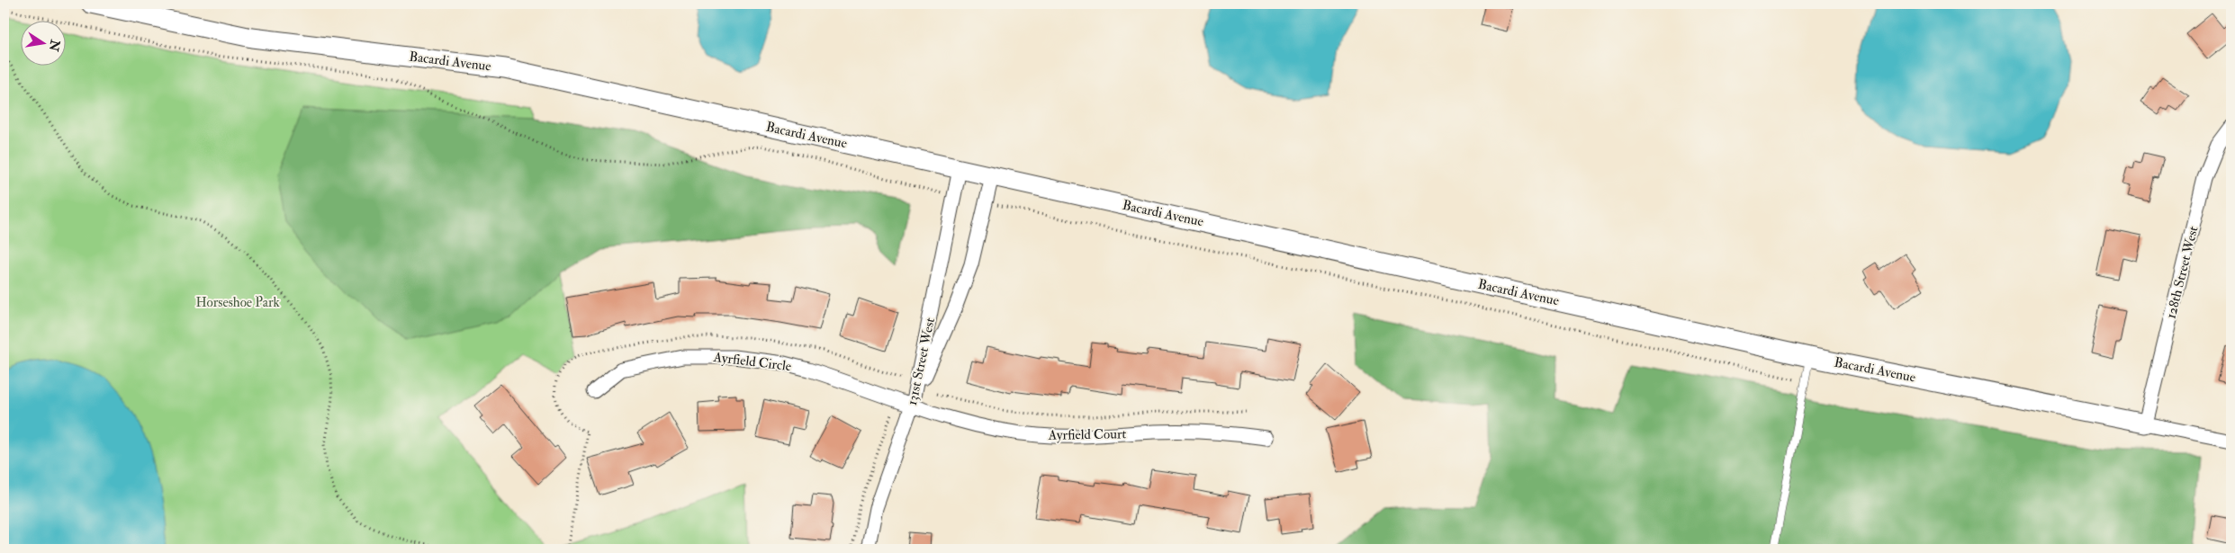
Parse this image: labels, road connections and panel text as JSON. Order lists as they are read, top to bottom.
{
  "streets": {
    "street": [
      "Bacardi Avenue",
      "128th Street West",
      "Ayrfield Circle",
      "131st Street West",
      "Ayrfield Court"
    ]
  },
  "crossings": [
    ["Bacardi Avenue", "128th Street West"],
    ["Bacardi Avenue", "131st Street West"],
    ["Ayrfield Circle", "131st Street West"],
    ["Ayrfield Circle", "Ayrfield Court"],
    ["131st Street West", "Ayrfield Court"]
  ],
  "parks": ["Horseshoe Park"],
  "north": "right"
}
